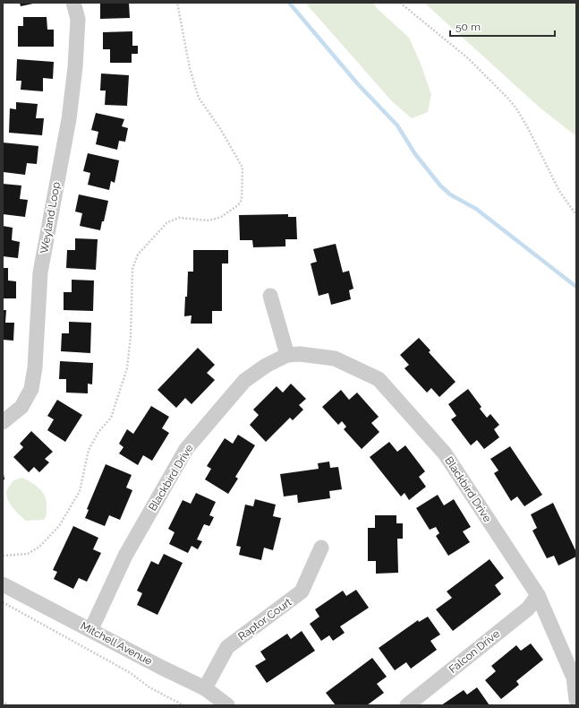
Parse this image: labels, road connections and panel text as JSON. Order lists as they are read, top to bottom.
{
  "streets": {
    "street": [
      "Weyland Loop",
      "Blackbird Drive",
      "Raptor Court",
      "Mitchell Avenue",
      "Falcon Drive"
    ]
  },
  "crossings": [
    ["Blackbird Drive", "Mitchell Avenue"],
    ["Blackbird Drive", "Falcon Drive"],
    ["Raptor Court", "Mitchell Avenue"]
  ],
  "scale_bar": "50 m"
}
